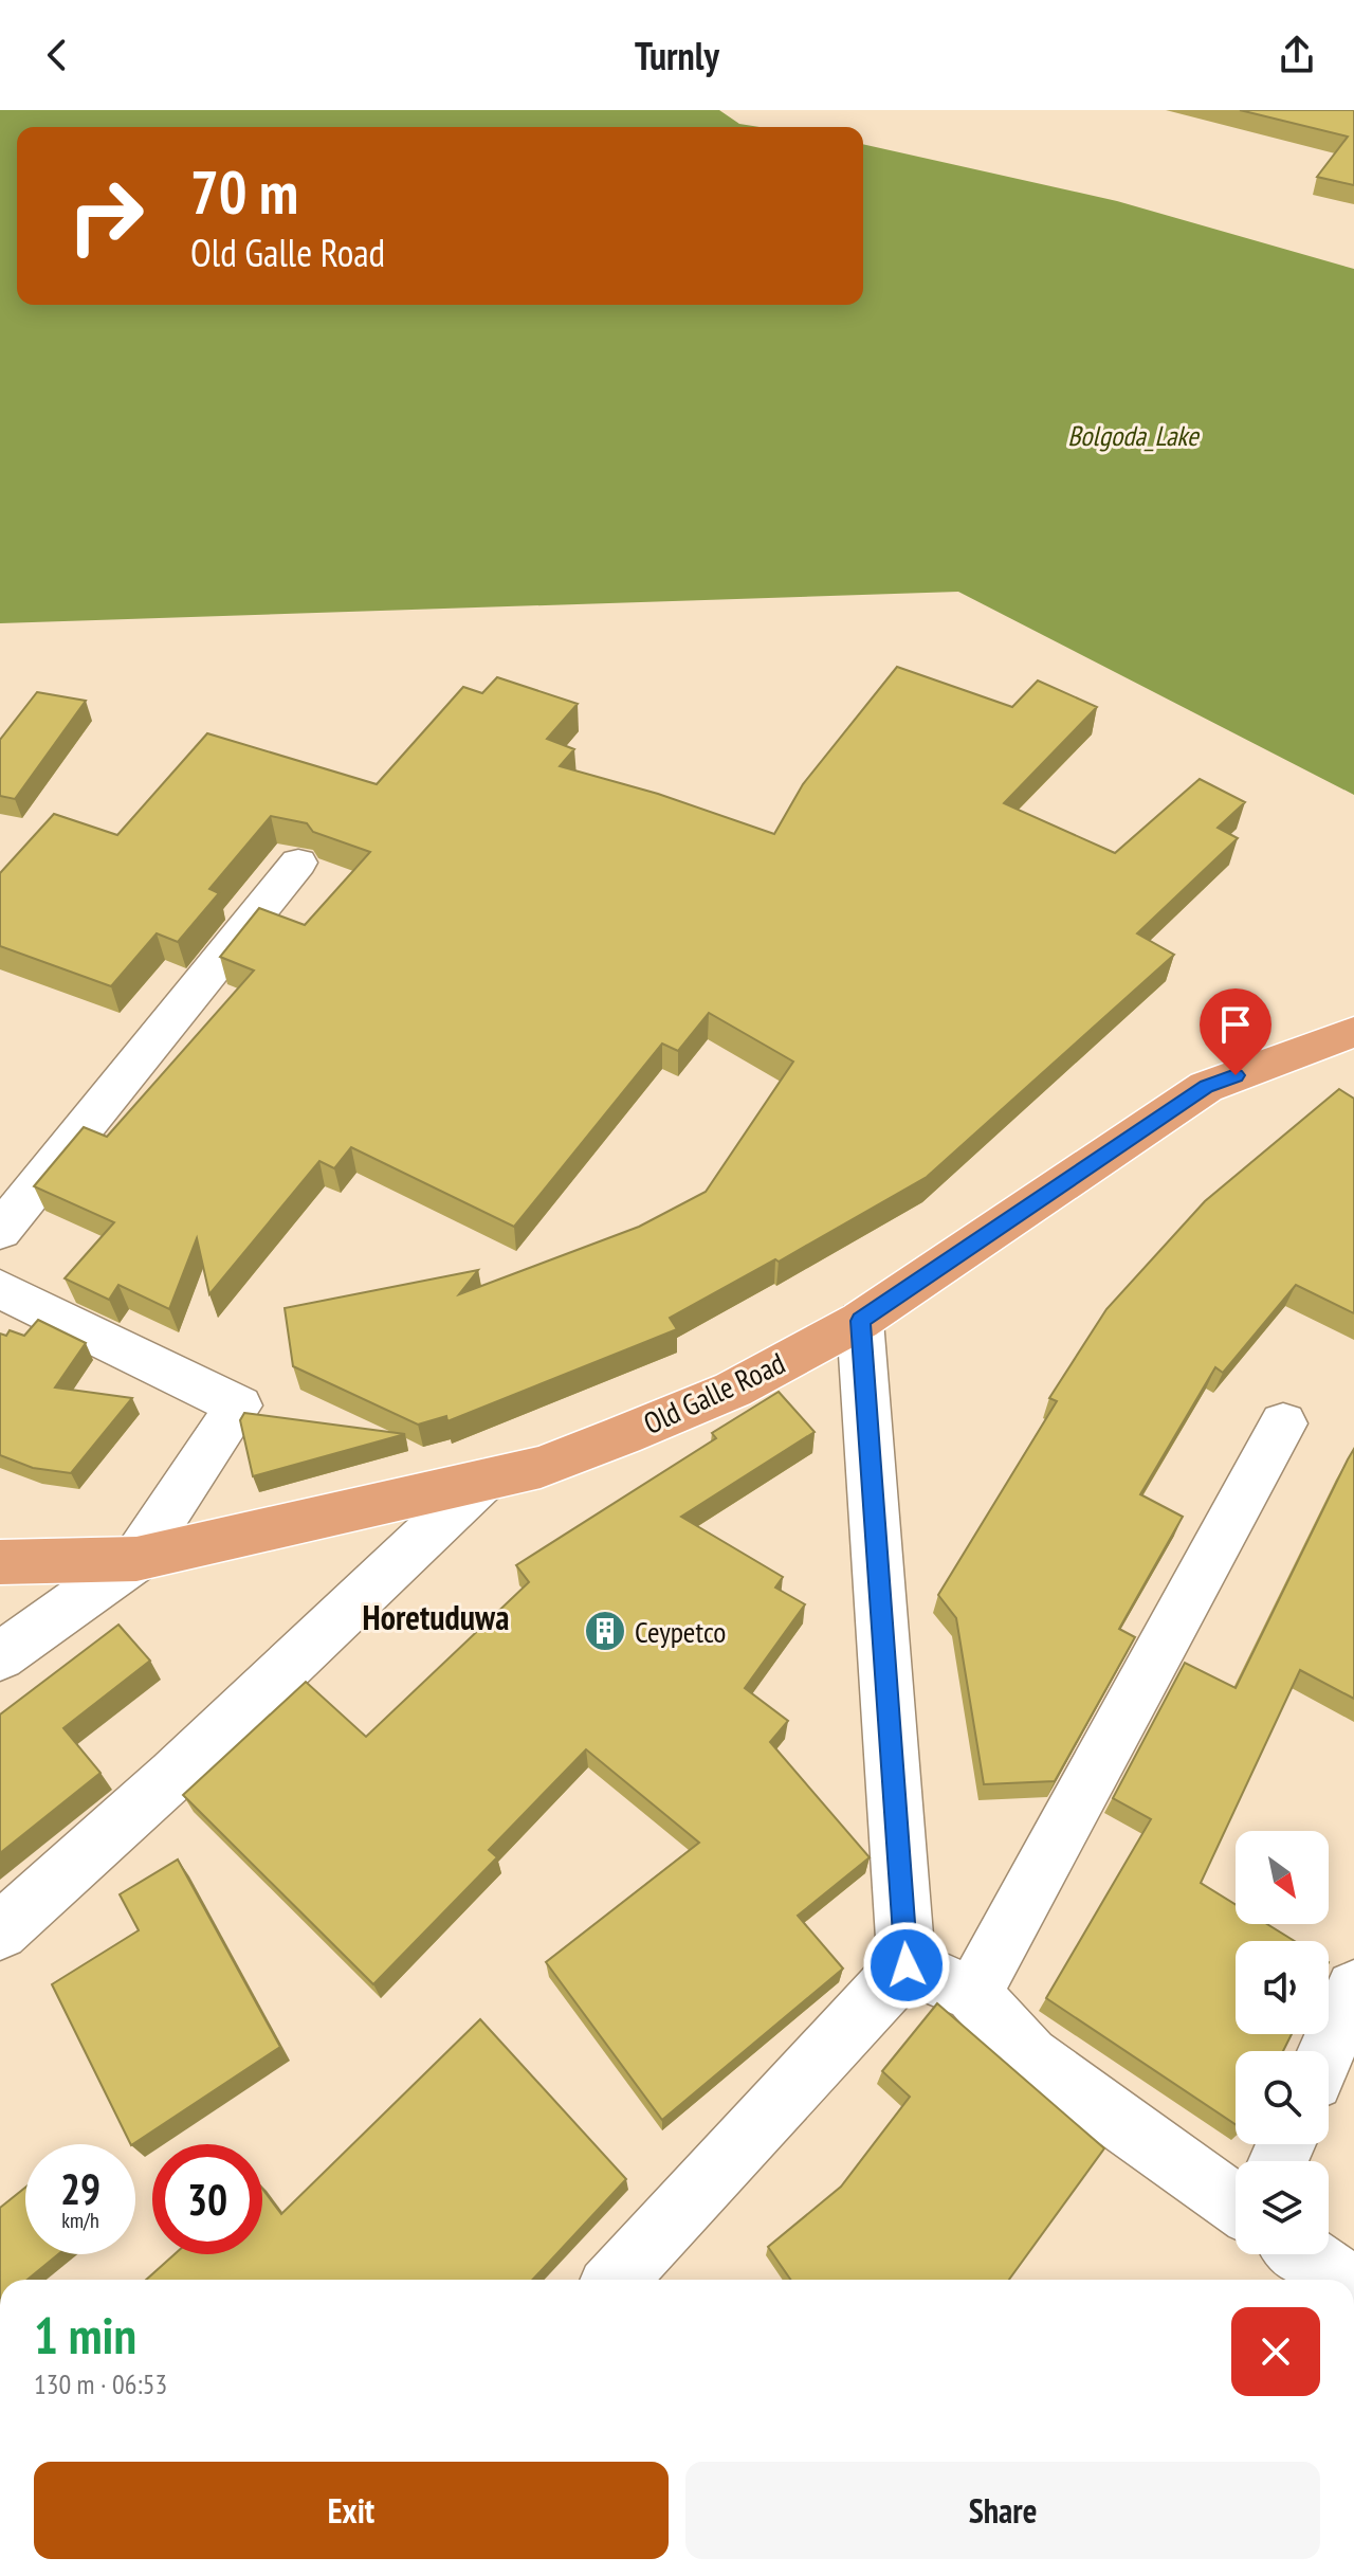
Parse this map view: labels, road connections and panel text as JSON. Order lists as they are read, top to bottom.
{
  "streets": {
    "highway": ["Old Galle Road"]
  },
  "districts": ["Horetuduwa"],
  "water": ["Bolgoda_Lake"],
  "places": {
    "building": ["Ceypetco"]
  },
  "north": "bottom right",
  "page": {
    "header": "Turnly",
    "turn": ["70 m", "Old Galle Road"],
    "speed": "29 km/h",
    "limit": "30",
    "heading": ["1 min", "130 m · 06:53"],
    "buttons": ["Exit", "Share"]
  }
}
